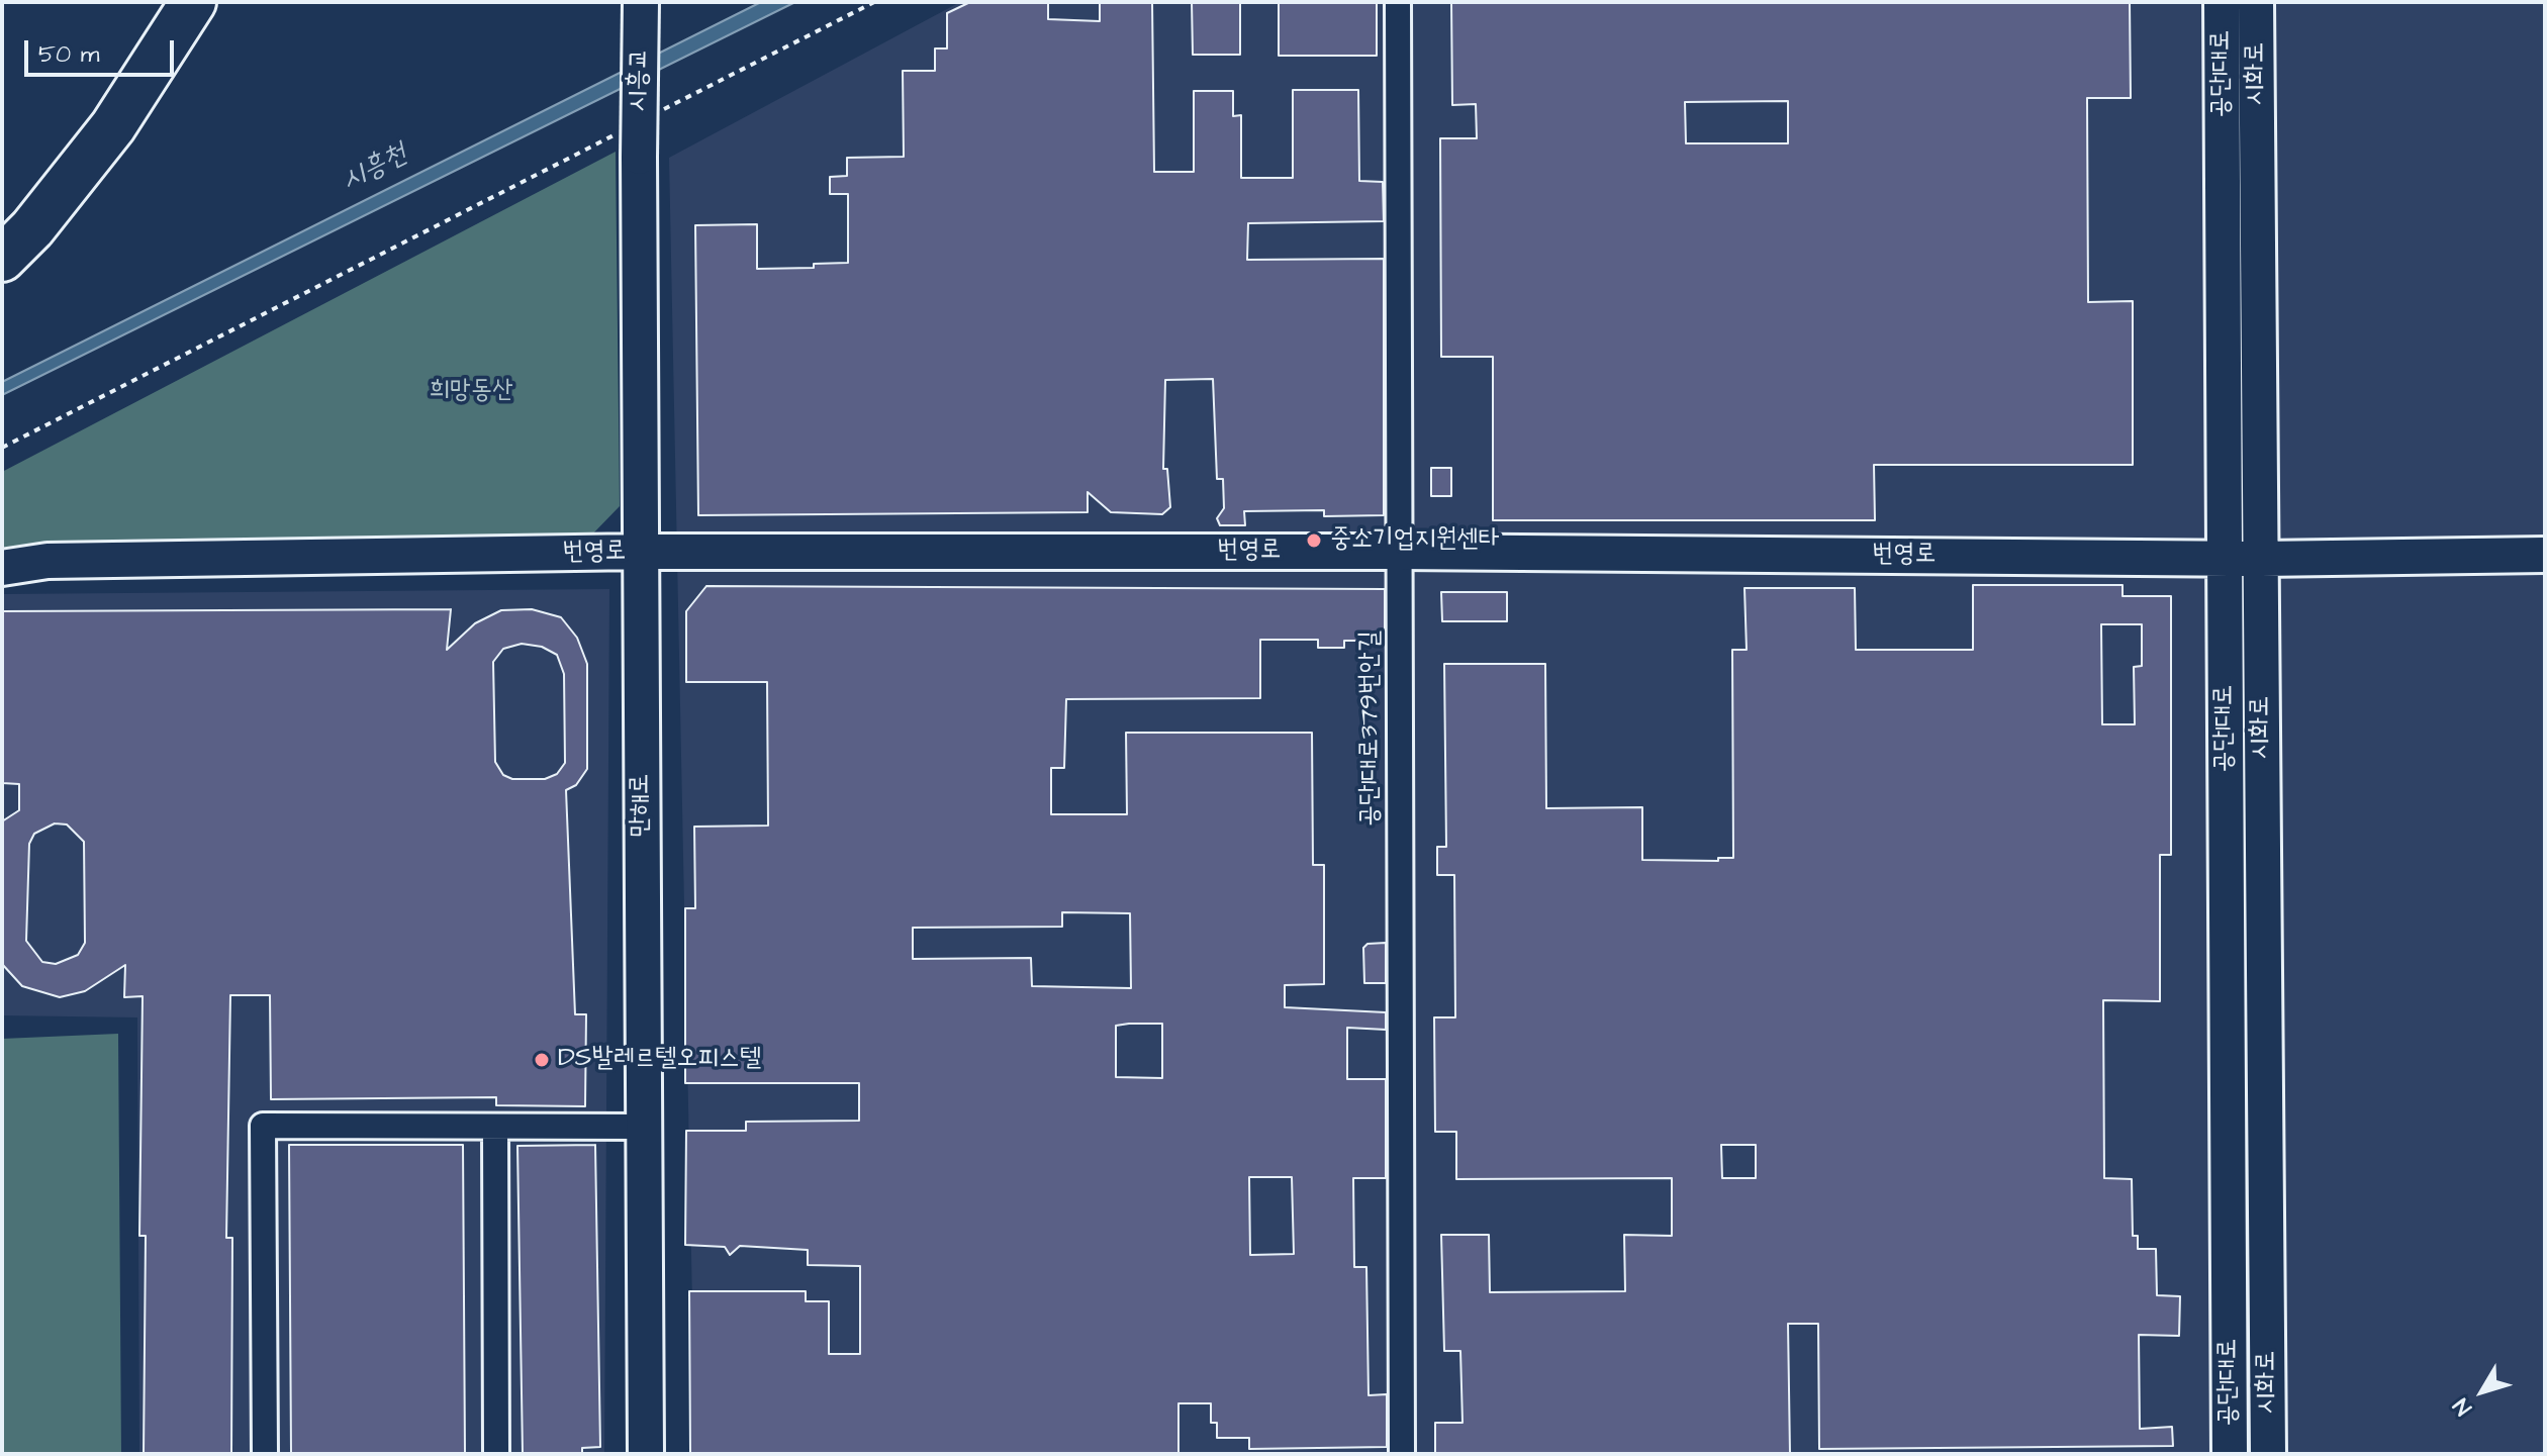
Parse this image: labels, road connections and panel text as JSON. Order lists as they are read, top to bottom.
{
  "streets": {
    "street": [
      "공단1대로",
      "시화로",
      "시흥교",
      "번영로",
      "공단1대로379번안길",
      "만해로"
    ]
  },
  "crossings": [
    ["공단1대로", "번영로"],
    ["시화로", "번영로"],
    ["시흥교", "만해로"],
    ["번영로", "공단1대로379번안길"],
    ["번영로", "만해로"]
  ],
  "water": ["시흥천"],
  "parks": ["희망동산"],
  "places": ["중소기업지원센타", "DS발레르텔오피스텔"],
  "scale_bar": "50 m",
  "north": "bottom left"
}
